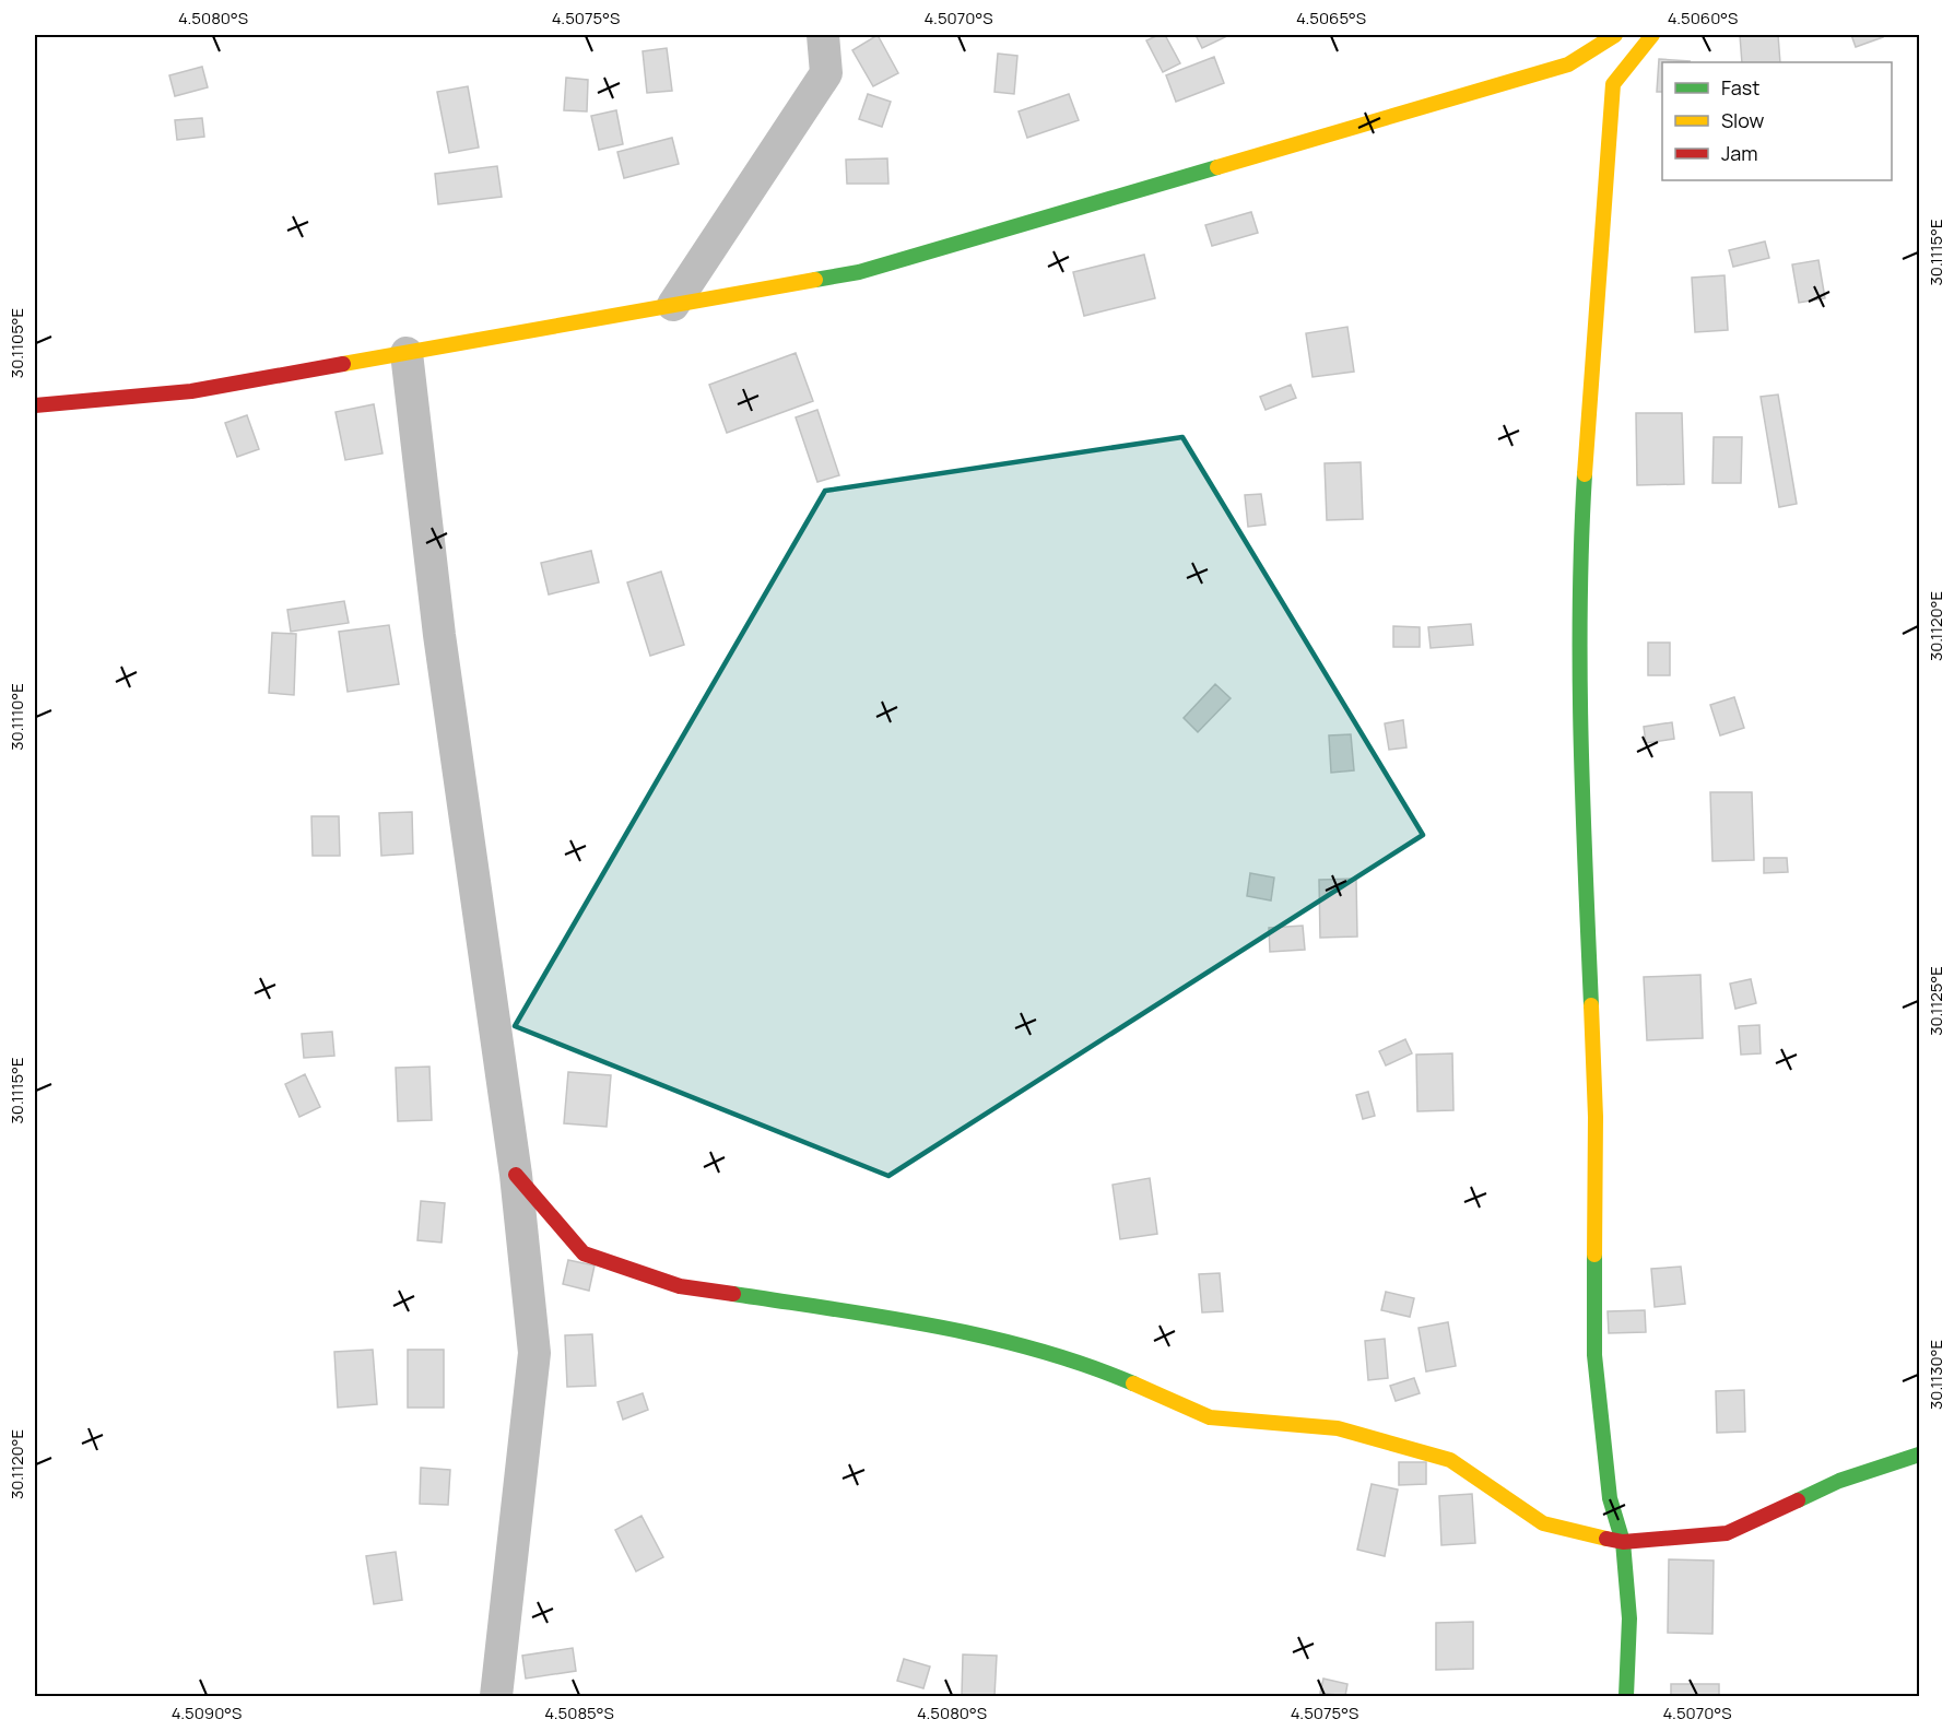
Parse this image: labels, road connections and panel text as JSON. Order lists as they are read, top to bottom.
{
  "legend": ["Fast", "Slow", "Jam"],
  "coordinates": [
    "4.5080°S",
    "4.5075°S",
    "4.5070°S",
    "4.5065°S",
    "4.5060°S",
    "30.1115°E",
    "30.1105°E",
    "30.1120°E",
    "30.1110°E",
    "30.1125°E",
    "30.1130°E",
    "4.5090°S",
    "4.5085°S"
  ]
}
